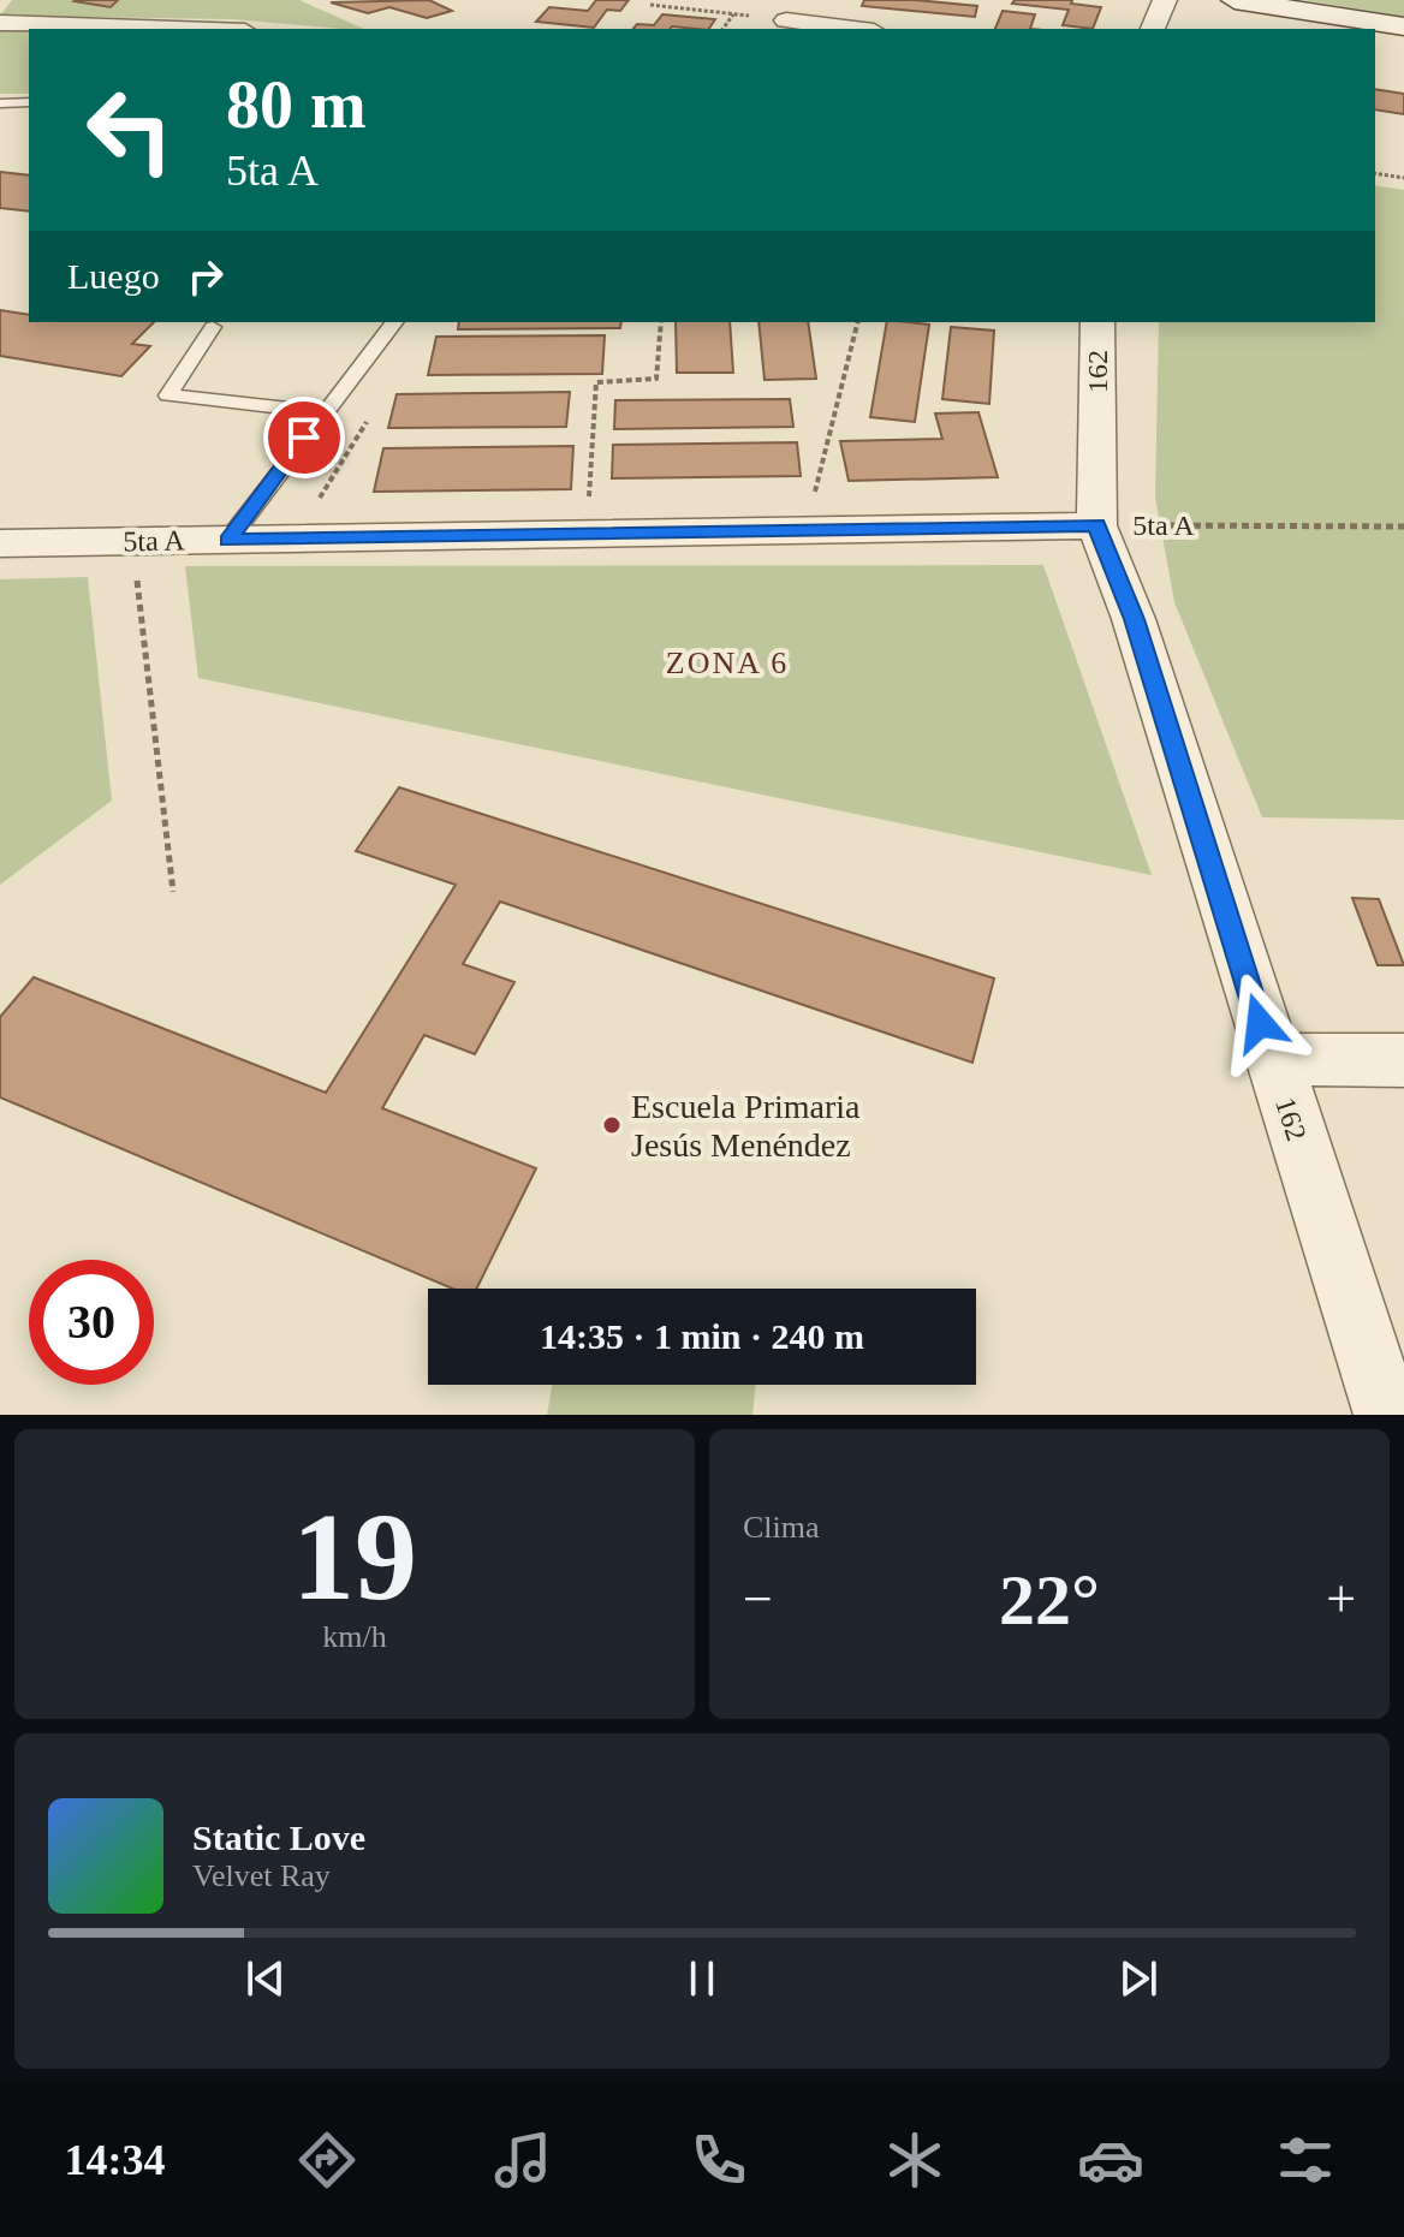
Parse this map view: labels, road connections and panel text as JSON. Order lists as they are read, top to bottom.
{
  "streets": {
    "street": ["162", "5ta A"]
  },
  "crossings": [
    ["162", "5ta A"]
  ],
  "districts": ["ZONA 6"],
  "places": ["Escuela Primaria Jesús Menéndez"],
  "page": {
    "turn": ["80 m", "5ta A"],
    "then": "Luego",
    "limit": "30",
    "trip": "14:35 · 1 min · 240 m",
    "tile": [
      ["19", "km/h"],
      "Clima"
    ],
    "heat": ["−", "22°", "+"],
    "song": ["Static Love", "Velvet Ray"],
    "tabs": "14:34"
  }
}
